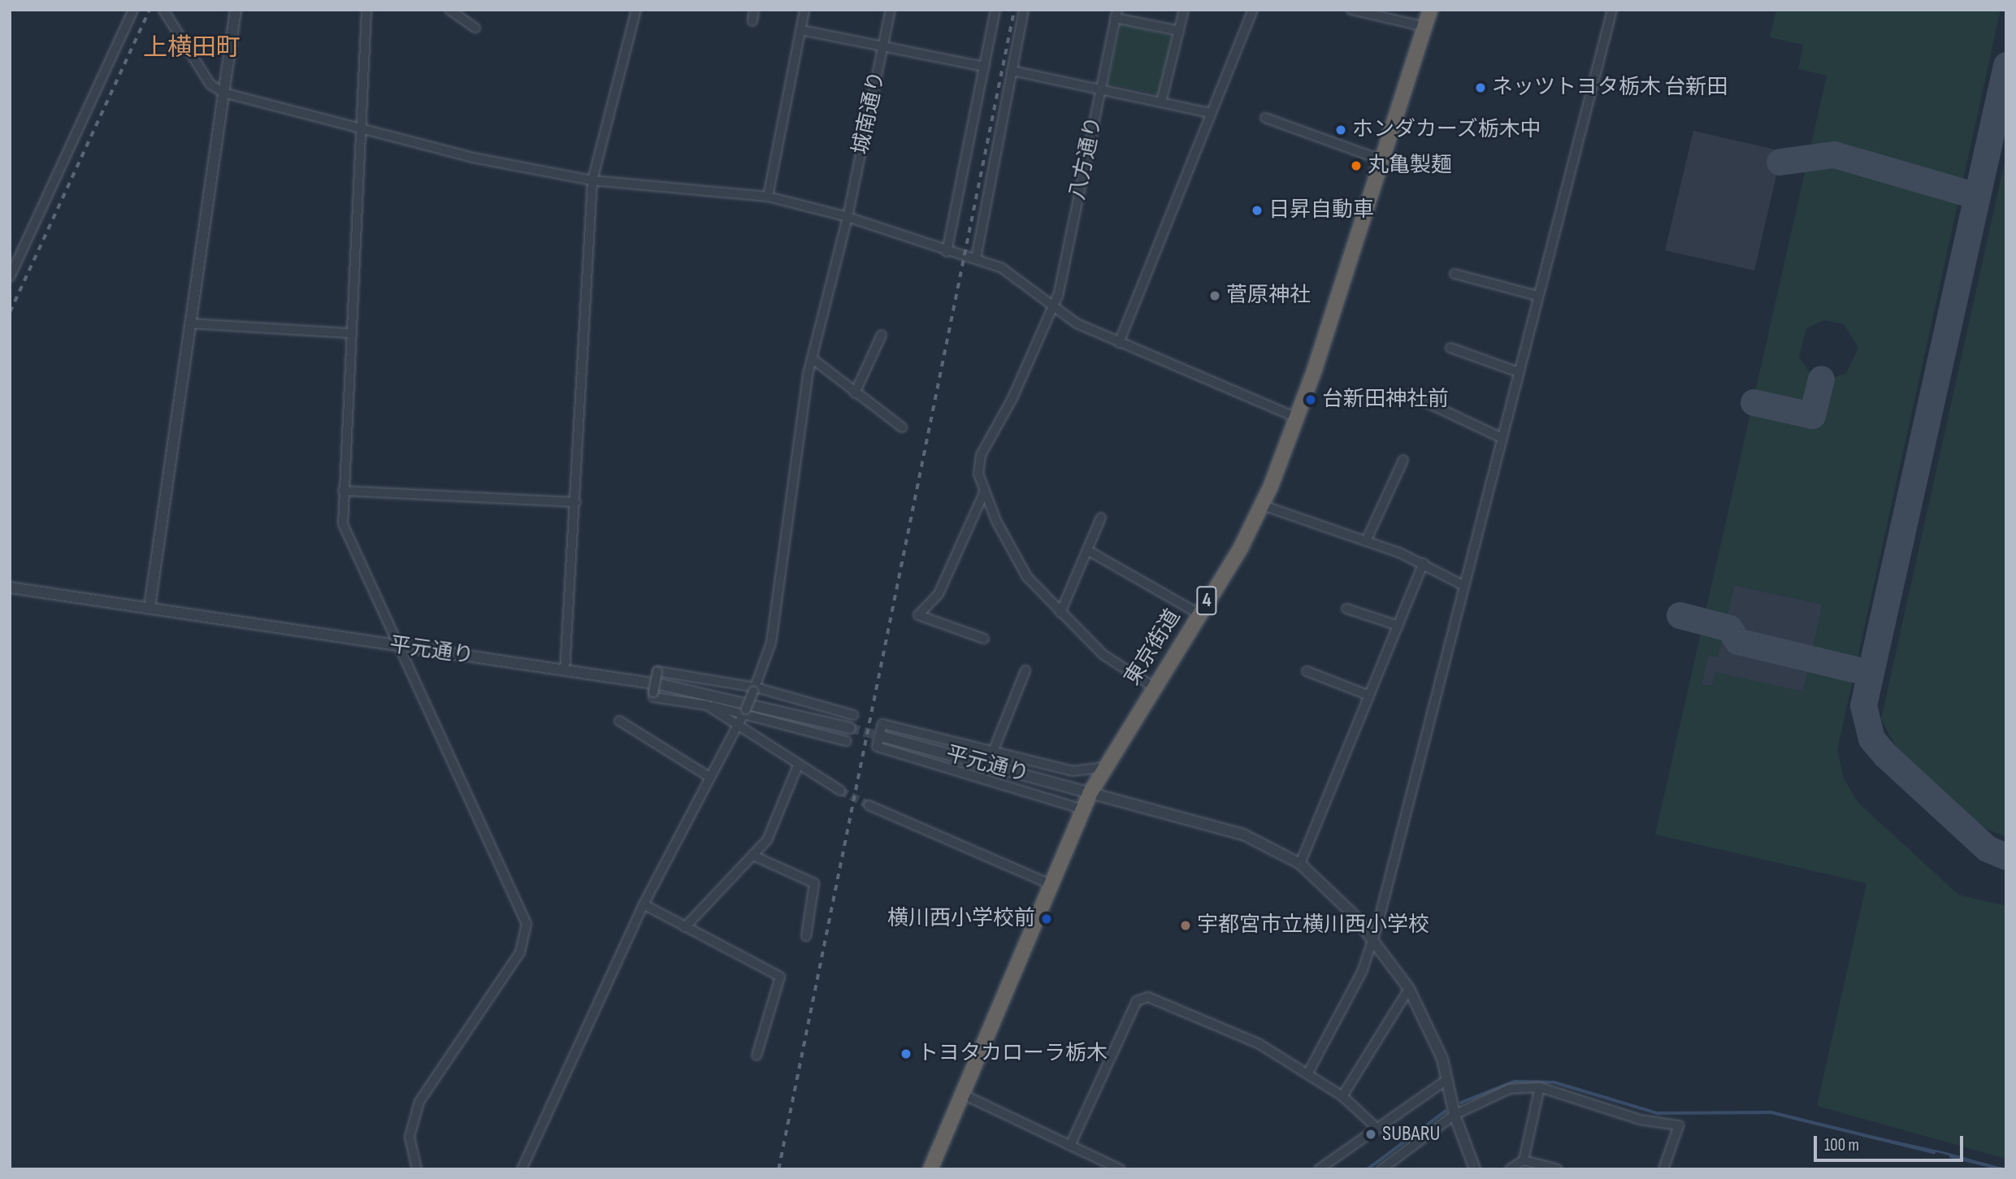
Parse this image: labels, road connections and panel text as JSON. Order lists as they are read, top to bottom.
{
  "streets": {
    "highway": ["4", "東京街道"],
    "street": ["城南通り", "八方通り", "平元通り"]
  },
  "crossings": [
    ["八方通り", "東京街道"],
    ["東京街道", "平元通り"]
  ],
  "districts": ["上横田町"],
  "places": [
    "ネッツトヨタ栃木 台新田",
    "ホンダカーズ栃木中",
    "丸亀製麺",
    "日昇自動車",
    "菅原神社",
    "台新田神社前",
    "横川西小学校前",
    "宇都宮市立横川西小学校",
    "トヨタカローラ栃木",
    "SUBARU"
  ],
  "scale_bar": "100 m"
}
